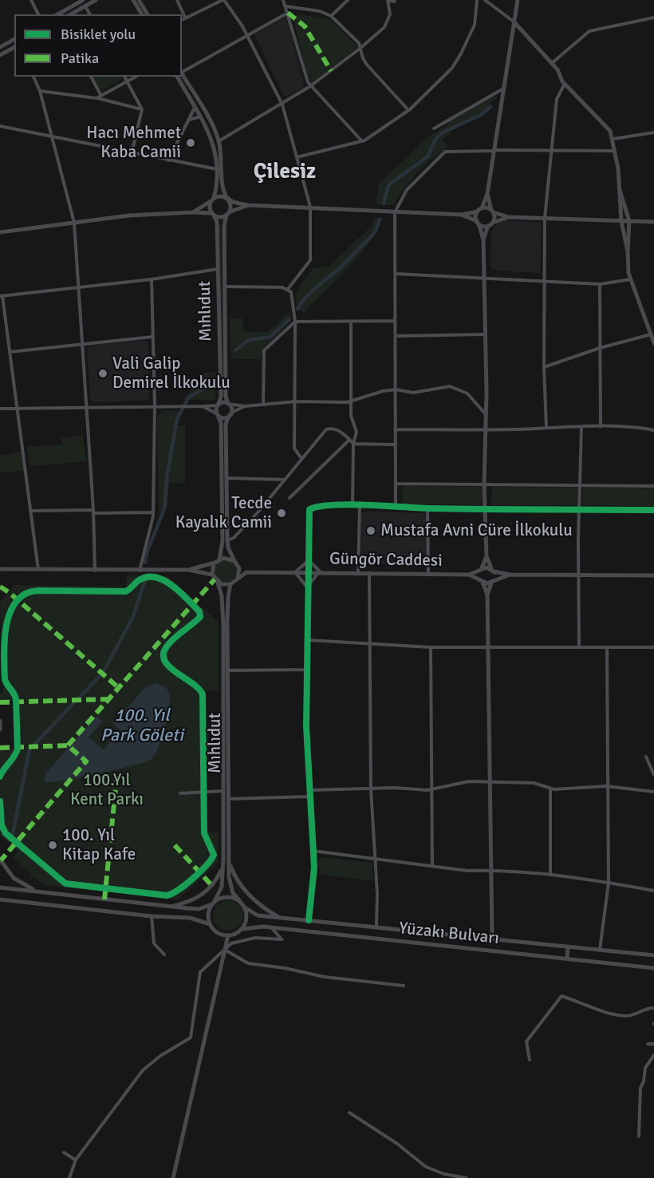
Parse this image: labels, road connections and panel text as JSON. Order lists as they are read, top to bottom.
{
  "streets": {
    "main road": ["Mıhlıdut", "Güngör Caddesi", "Yüzakı Bulvarı"]
  },
  "crossings": [
    ["Mıhlıdut", "Yüzakı Bulvarı"]
  ],
  "districts": ["Çilesiz"],
  "water": ["100. Yıl Park Göleti"],
  "parks": ["100.Yıl Kent Parkı"],
  "places": [
    "Hacı Mehmet Kaba Camii",
    "Vali Galip Demirel İlkokulu",
    "Tecde Kayalık Camii",
    "Mustafa Avni Cüre İlkokulu",
    "100. Yıl Kitap Kafe"
  ],
  "legend": ["Bisiklet yolu", "Patika"]
}
